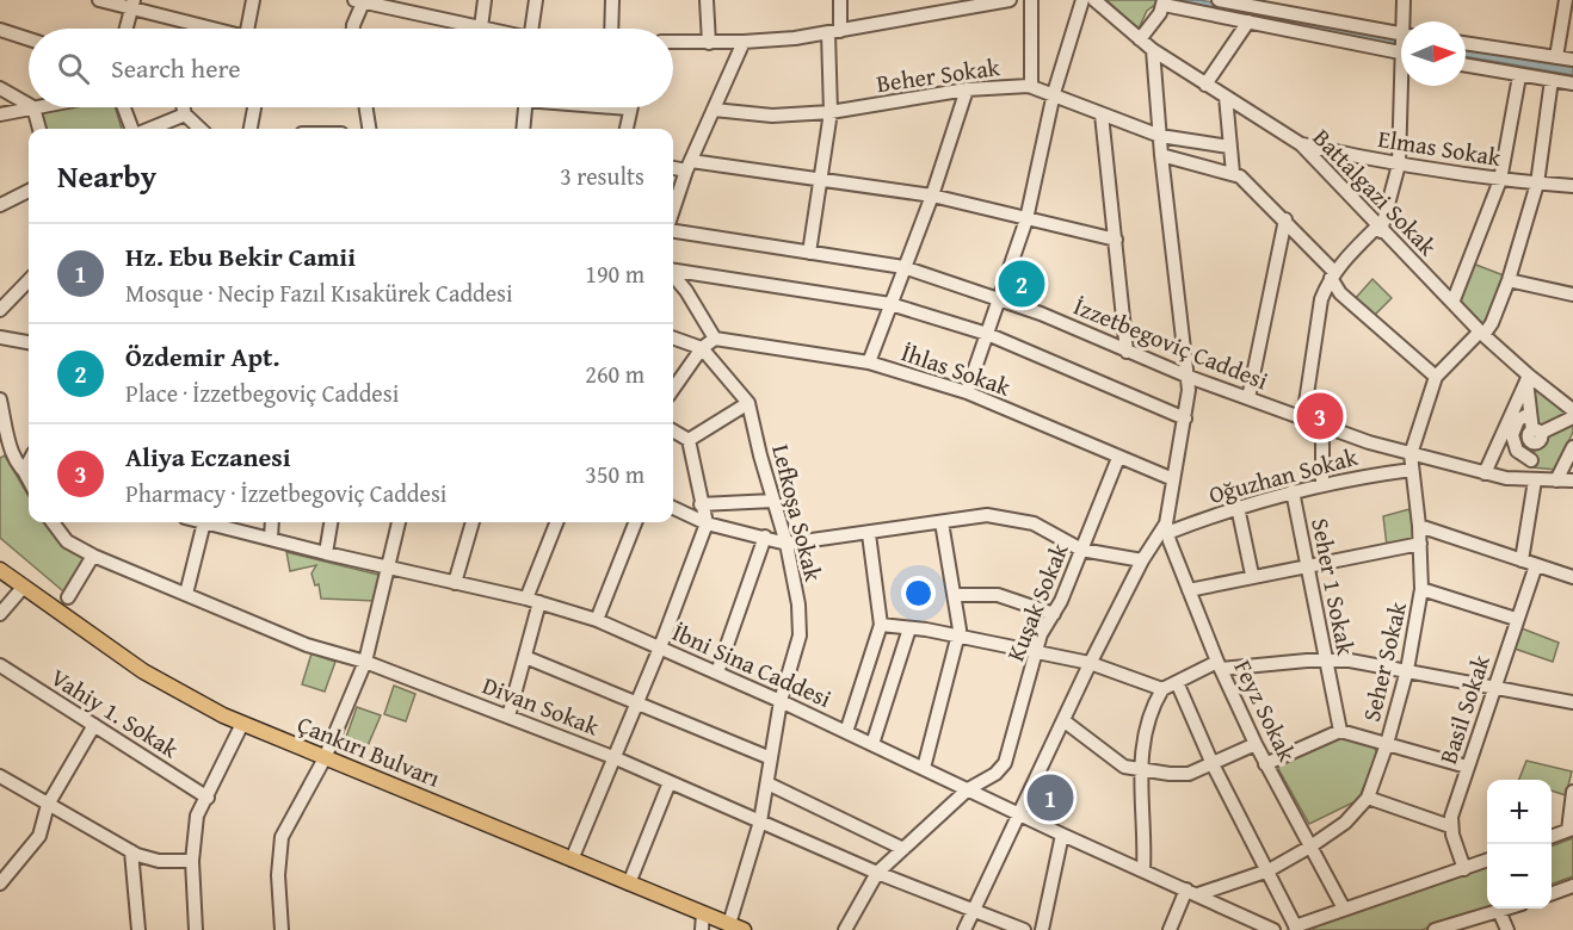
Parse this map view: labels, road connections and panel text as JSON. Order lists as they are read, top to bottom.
{
  "streets": {
    "main road": ["Çankırı Bulvarı"],
    "street": [
      "Beher Sokak",
      "Elmas Sokak",
      "Battalgazi Sokak",
      "İzzetbegoviç Caddesi",
      "İhlas Sokak",
      "Oğuzhan Sokak",
      "Lefkoşa Sokak",
      "Seher 1 Sokak",
      "Kuşak Sokak",
      "Seher Sokak",
      "İbni Sina Caddesi",
      "Divan Sokak",
      "Basil Sokak",
      "Feyz Sokak",
      "Vahiy 1. Sokak"
    ]
  },
  "crossings": [
    ["Elmas Sokak", "Battalgazi Sokak"],
    ["İzzetbegoviç Caddesi", "Seher Sokak"],
    ["İhlas Sokak", "Kuşak Sokak"],
    ["Oğuzhan Sokak", "Seher 1 Sokak"],
    ["Oğuzhan Sokak", "Seher Sokak"],
    ["Oğuzhan Sokak", "Feyz Sokak"],
    ["Lefkoşa Sokak", "İbni Sina Caddesi"],
    ["Lefkoşa Sokak", "Divan Sokak"],
    ["Lefkoşa Sokak", "Çankırı Bulvarı"],
    ["Kuşak Sokak", "İbni Sina Caddesi"],
    ["Kuşak Sokak", "Divan Sokak"],
    ["Seher Sokak", "İbni Sina Caddesi"],
    ["Seher Sokak", "Feyz Sokak"]
  ],
  "north": "right",
  "page": {
    "search": "Search here",
    "heading": ["Nearby", "3 results"],
    "list": [
      {
        "mark": "1",
        "name": "Hz. Ebu Bekir Camii",
        "note": "Mosque · Necip Fazıl Kısakürek Caddesi",
        "value": "190 m"
      },
      {
        "mark": "2",
        "name": "Özdemir Apt.",
        "note": "Place · İzzetbegoviç Caddesi",
        "value": "260 m"
      },
      {
        "mark": "3",
        "name": "Aliya Eczanesi",
        "note": "Pharmacy · İzzetbegoviç Caddesi",
        "value": "350 m"
      }
    ],
    "pins": ["2", "3", "1"],
    "map_buttons": ["+", "−"]
  }
}
